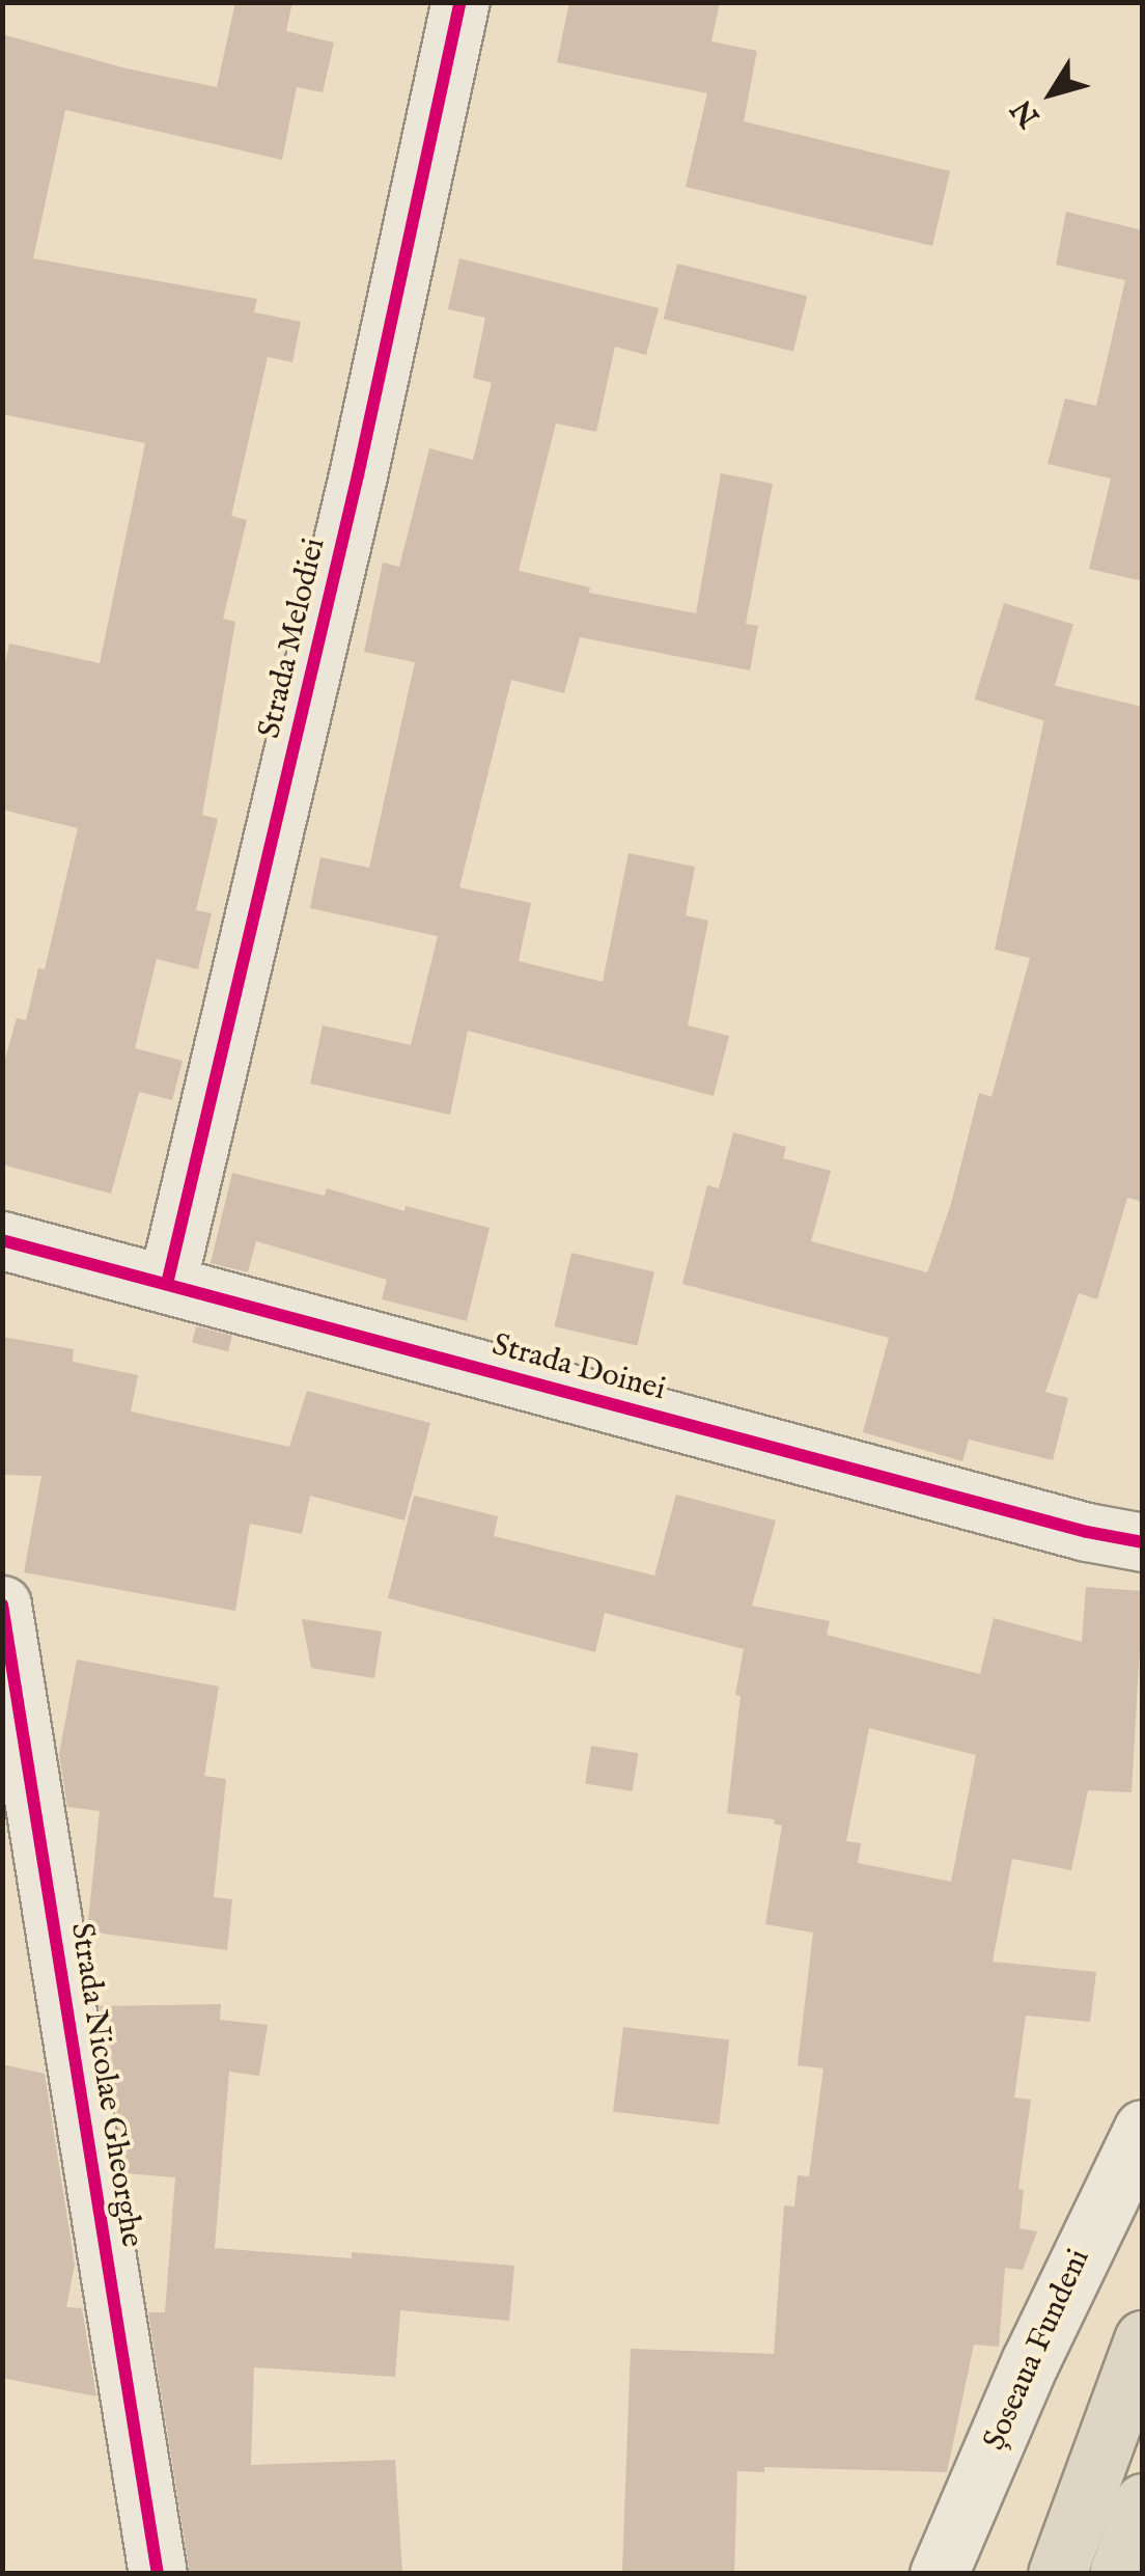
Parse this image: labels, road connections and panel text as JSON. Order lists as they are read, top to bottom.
{
  "streets": {
    "street": [
      "Strada Melodiei",
      "Strada Doinei",
      "Strada Nicolae Gheorghe",
      "Șoseaua Fundeni"
    ]
  },
  "crossings": [
    ["Strada Melodiei", "Strada Doinei"]
  ],
  "north": "bottom left"
}
